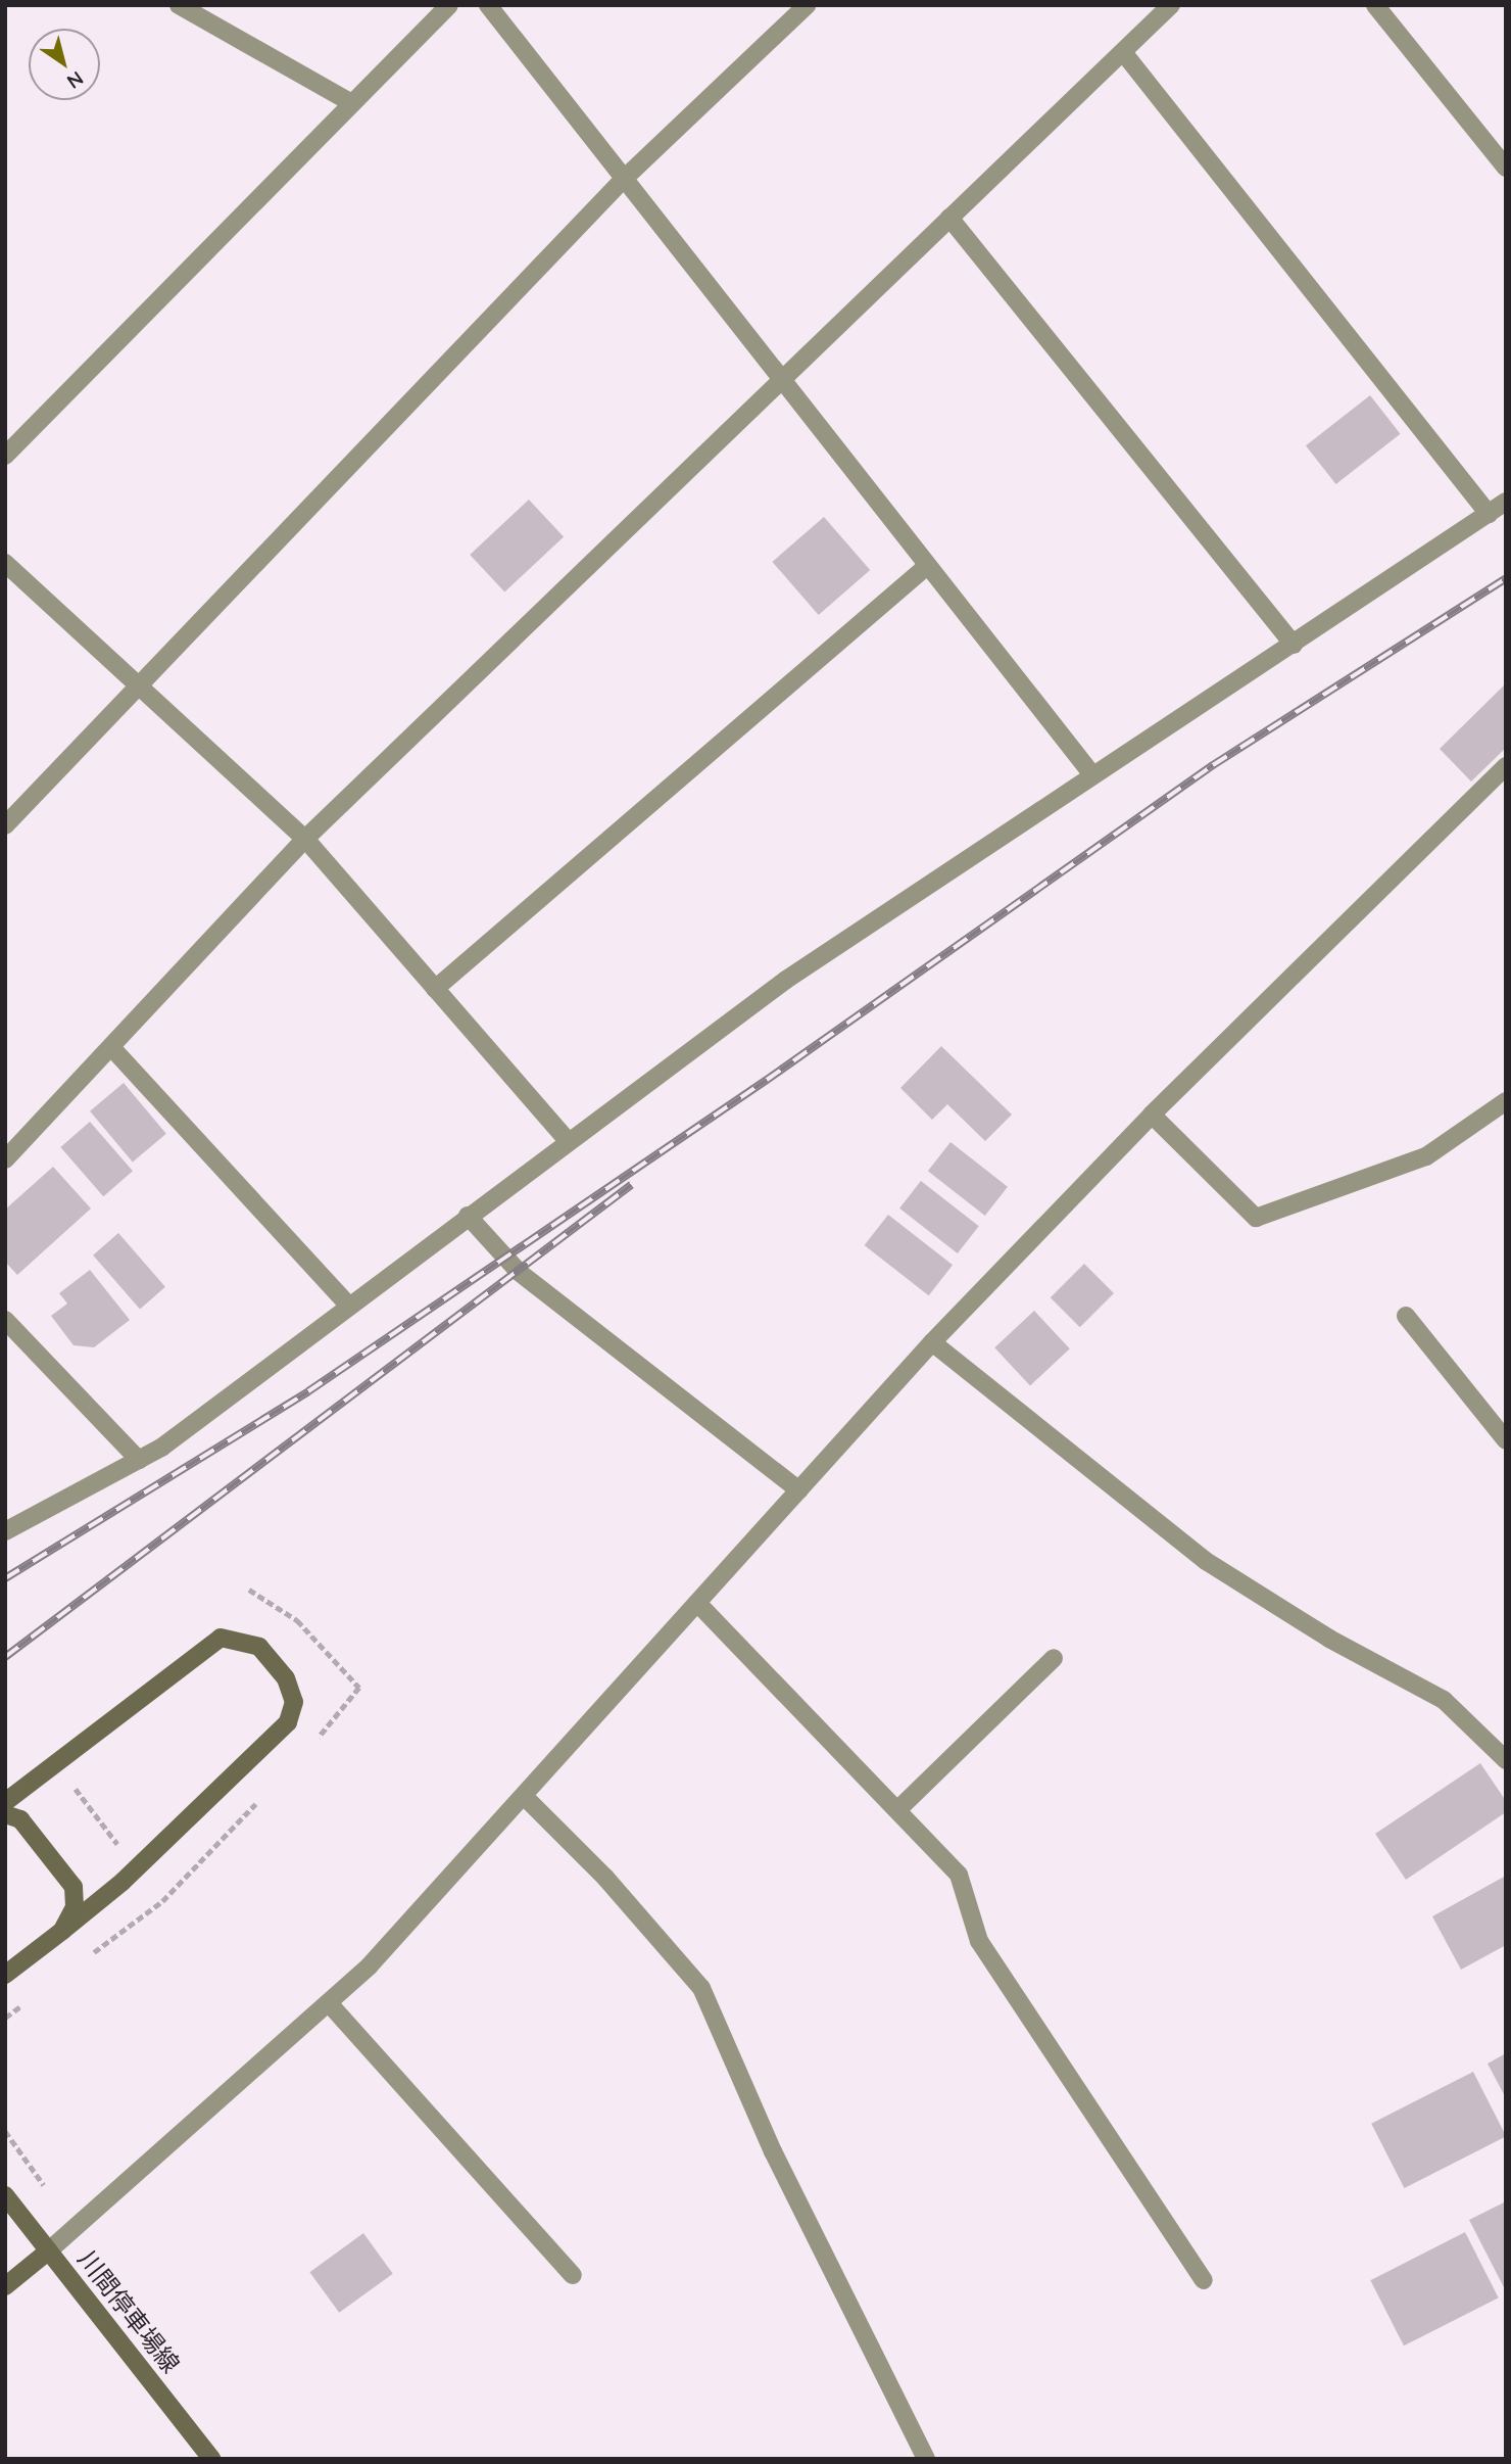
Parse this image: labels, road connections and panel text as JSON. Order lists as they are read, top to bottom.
{
  "streets": {
    "street": ["川間停車場線"]
  },
  "north": "bottom right"
}
